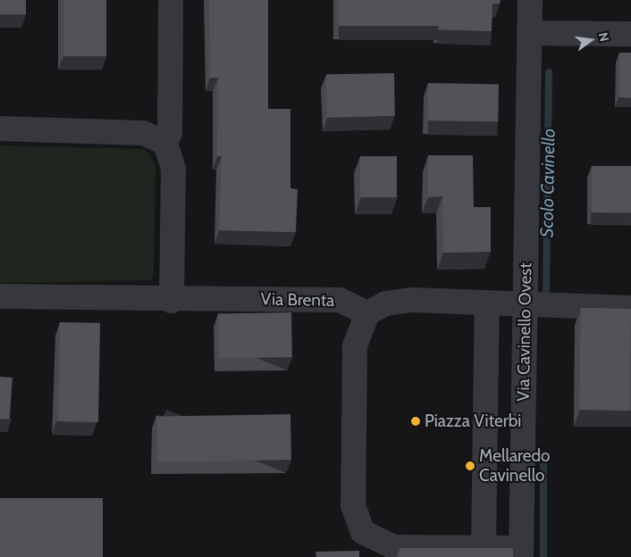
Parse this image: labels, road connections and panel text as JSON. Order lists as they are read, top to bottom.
{
  "streets": {
    "street": ["Via Brenta", "Via Cavinello Ovest"]
  },
  "water": ["Scolo Cavinello"],
  "places": ["Piazza Viterbi", "Mellaredo Cavinello"],
  "north": "right"
}
